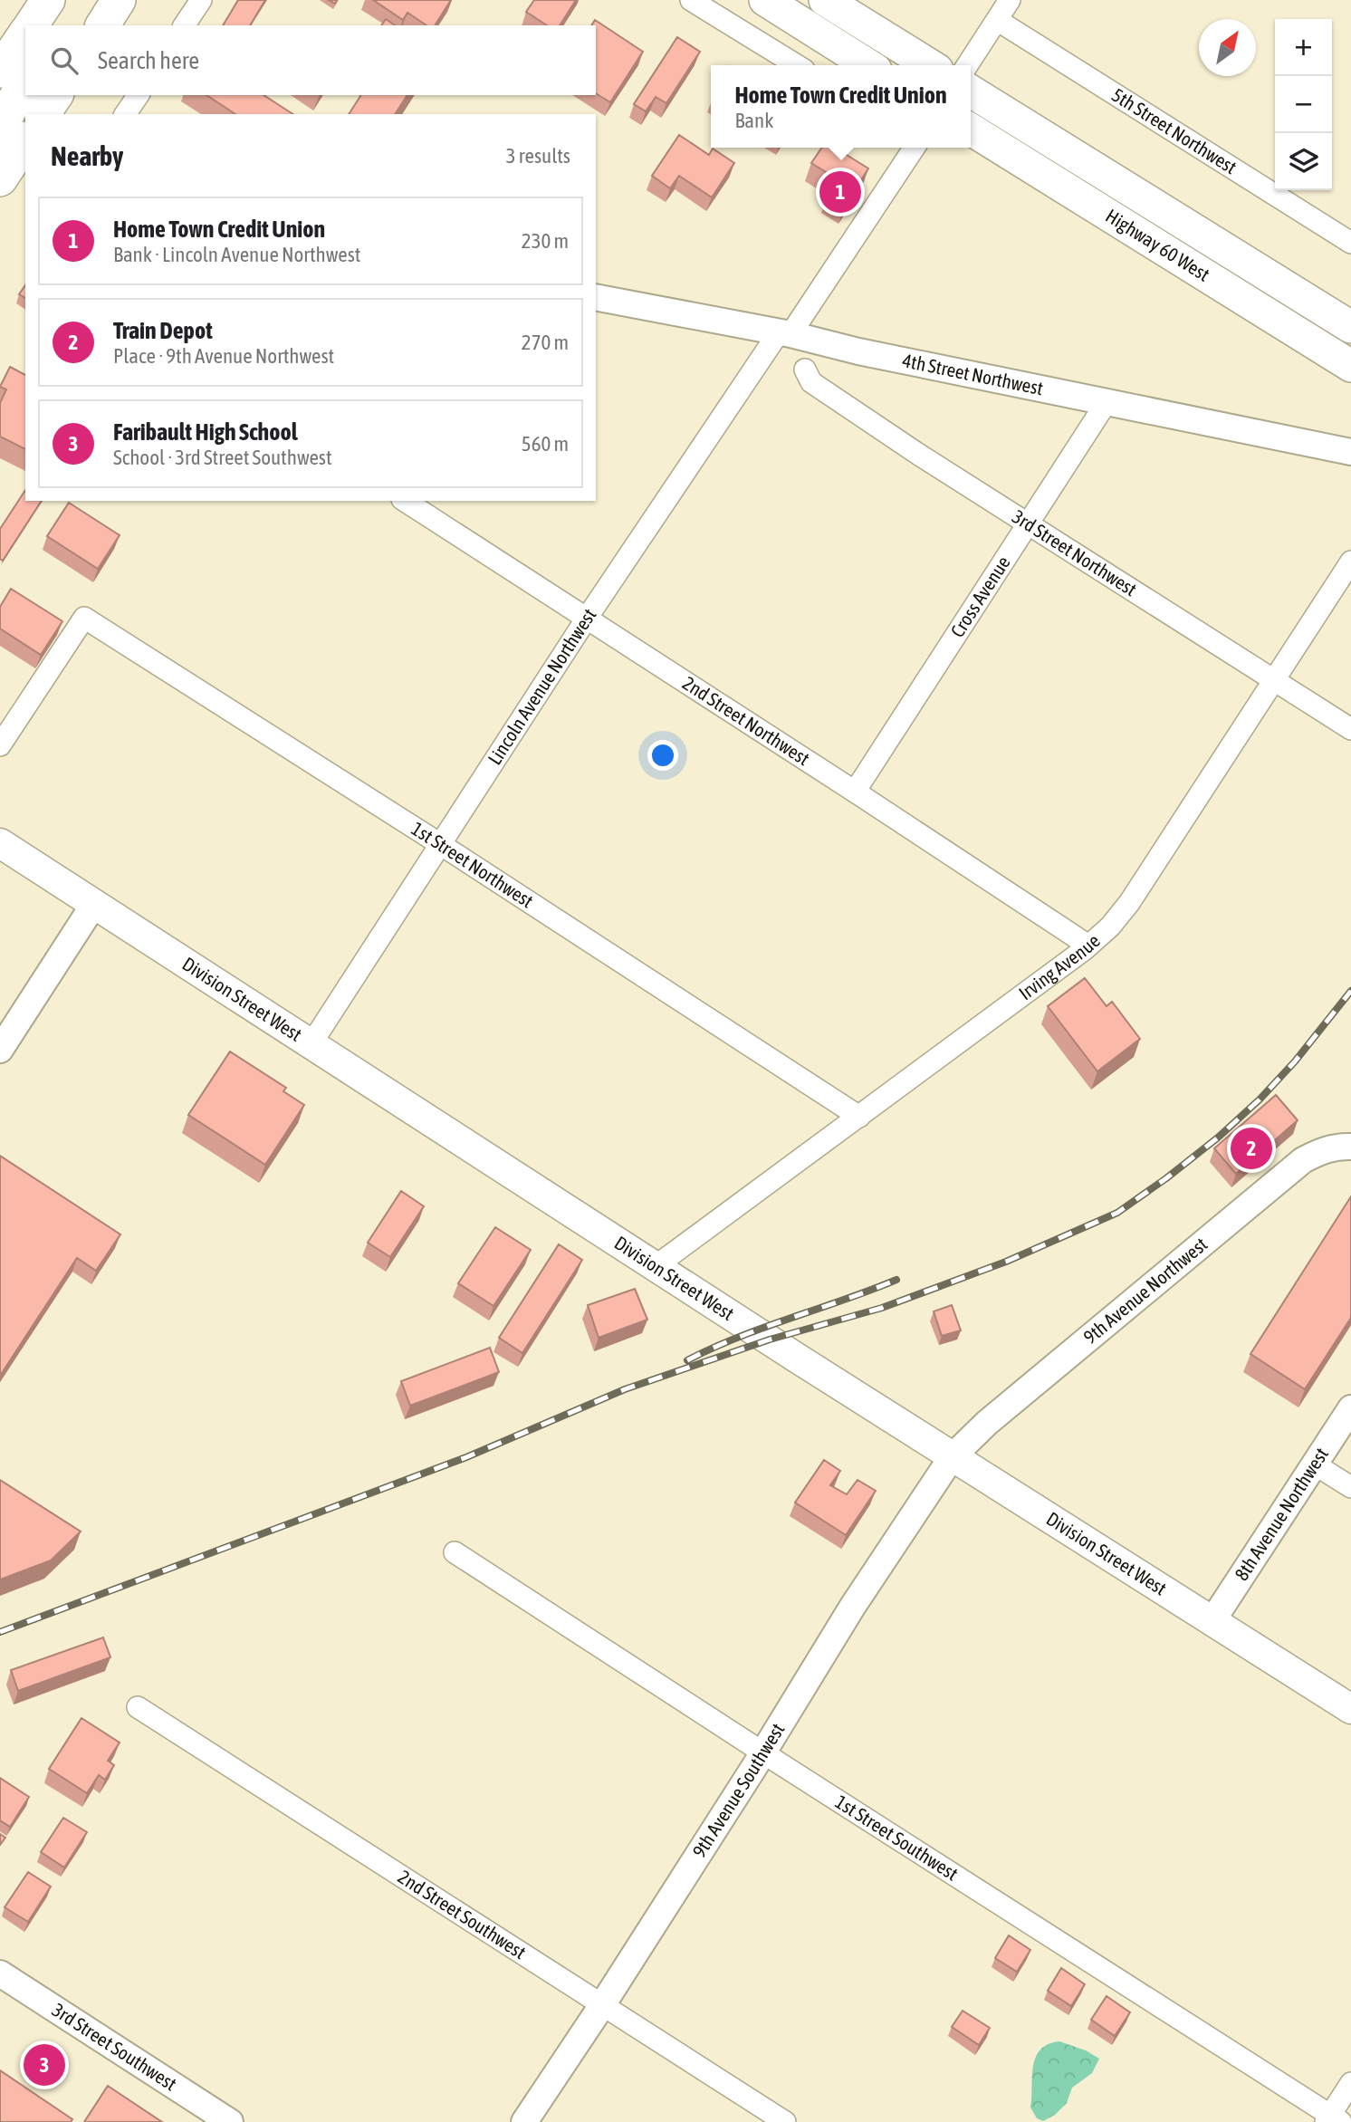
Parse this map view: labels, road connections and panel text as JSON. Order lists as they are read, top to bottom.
{
  "streets": {
    "main road": ["Highway 60 West", "Division Street West"],
    "street": [
      "5th Street Northwest",
      "4th Street Northwest",
      "3rd Street Northwest",
      "Cross Avenue",
      "Lincoln Avenue Northwest",
      "2nd Street Northwest",
      "1st Street Northwest",
      "Irving Avenue",
      "9th Avenue Northwest",
      "8th Avenue Northwest",
      "9th Avenue Southwest",
      "1st Street Southwest",
      "2nd Street Southwest",
      "3rd Street Southwest"
    ]
  },
  "crossings": [
    ["4th Street Northwest", "Cross Avenue"],
    ["4th Street Northwest", "Lincoln Avenue Northwest"],
    ["3rd Street Northwest", "Cross Avenue"],
    ["3rd Street Northwest", "Irving Avenue"],
    ["Cross Avenue", "2nd Street Northwest"],
    ["Lincoln Avenue Northwest", "2nd Street Northwest"],
    ["Lincoln Avenue Northwest", "1st Street Northwest"],
    ["Lincoln Avenue Northwest", "Division Street West"],
    ["2nd Street Northwest", "Irving Avenue"],
    ["1st Street Northwest", "Irving Avenue"],
    ["Irving Avenue", "Division Street West"],
    ["Division Street West", "9th Avenue Northwest"],
    ["Division Street West", "8th Avenue Northwest"],
    ["Division Street West", "9th Avenue Southwest"],
    ["9th Avenue Northwest", "9th Avenue Southwest"],
    ["9th Avenue Southwest", "1st Street Southwest"],
    ["9th Avenue Southwest", "2nd Street Southwest"]
  ],
  "north": "top right",
  "page": {
    "map_buttons": ["+", "−"],
    "search": "Search here",
    "popup": ["Home Town Credit Union", "Bank"],
    "heading": ["Nearby", "3 results"],
    "pins": ["1", "2", "3"],
    "list": [
      {
        "mark": "1",
        "name": "Home Town Credit Union",
        "note": "Bank · Lincoln Avenue Northwest",
        "value": "230 m"
      },
      {
        "mark": "2",
        "name": "Train Depot",
        "note": "Place · 9th Avenue Northwest",
        "value": "270 m"
      },
      {
        "mark": "3",
        "name": "Faribault High School",
        "note": "School · 3rd Street Southwest",
        "value": "560 m"
      }
    ]
  }
}
